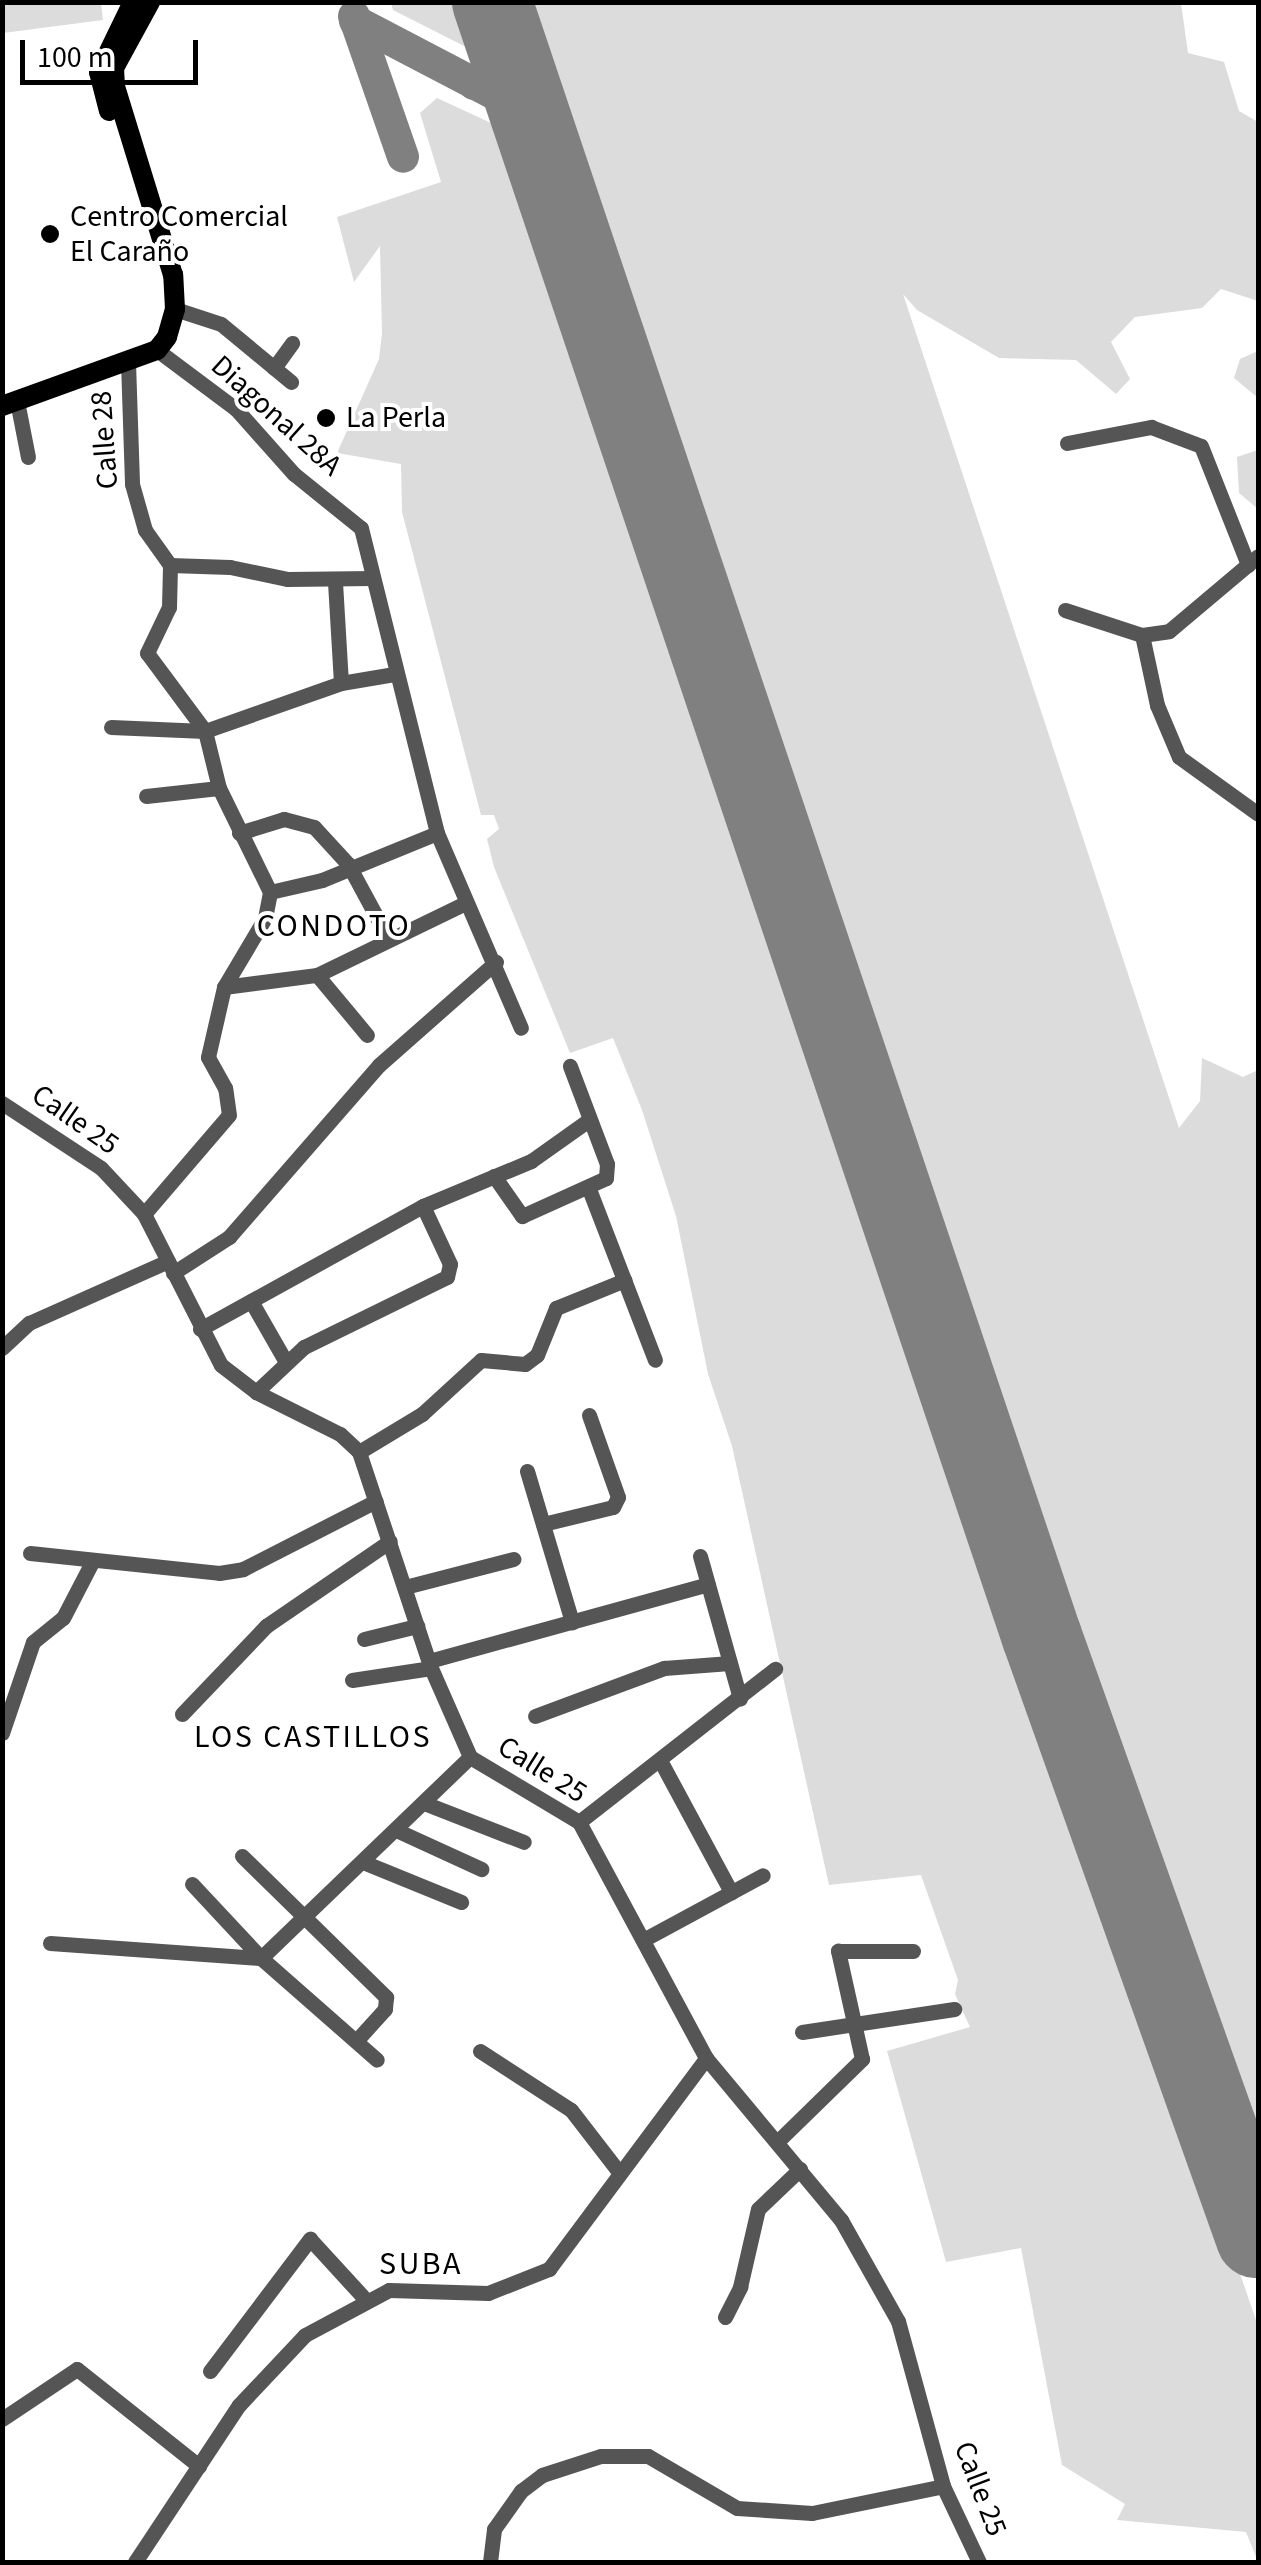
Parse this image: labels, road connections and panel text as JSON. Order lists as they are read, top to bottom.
{
  "streets": {
    "street": ["Diagonal 28A", "Calle 28", "Calle 25"]
  },
  "districts": ["CONDOTO", "LOS CASTILLOS", "SUBA"],
  "places": ["Centro Comercial El Caraño", "La Perla"],
  "scale_bar": "100 m"
}
